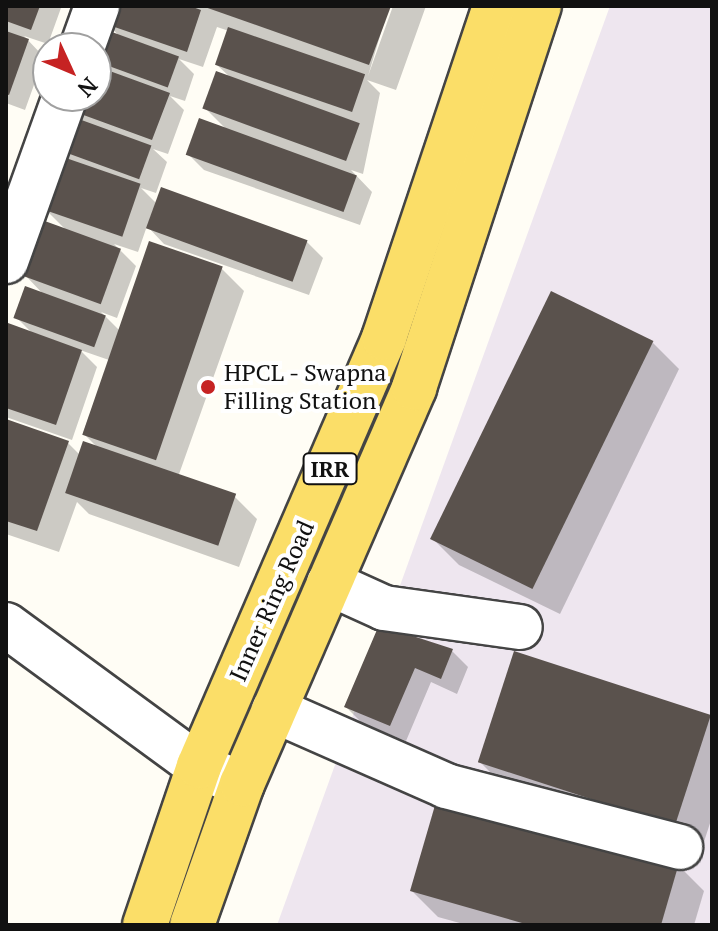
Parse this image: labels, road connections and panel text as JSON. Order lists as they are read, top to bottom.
{
  "streets": {
    "main road": ["IRR", "Inner Ring Road"]
  },
  "places": ["HPCL - Swapna Filling Station"],
  "north": "bottom right"
}
